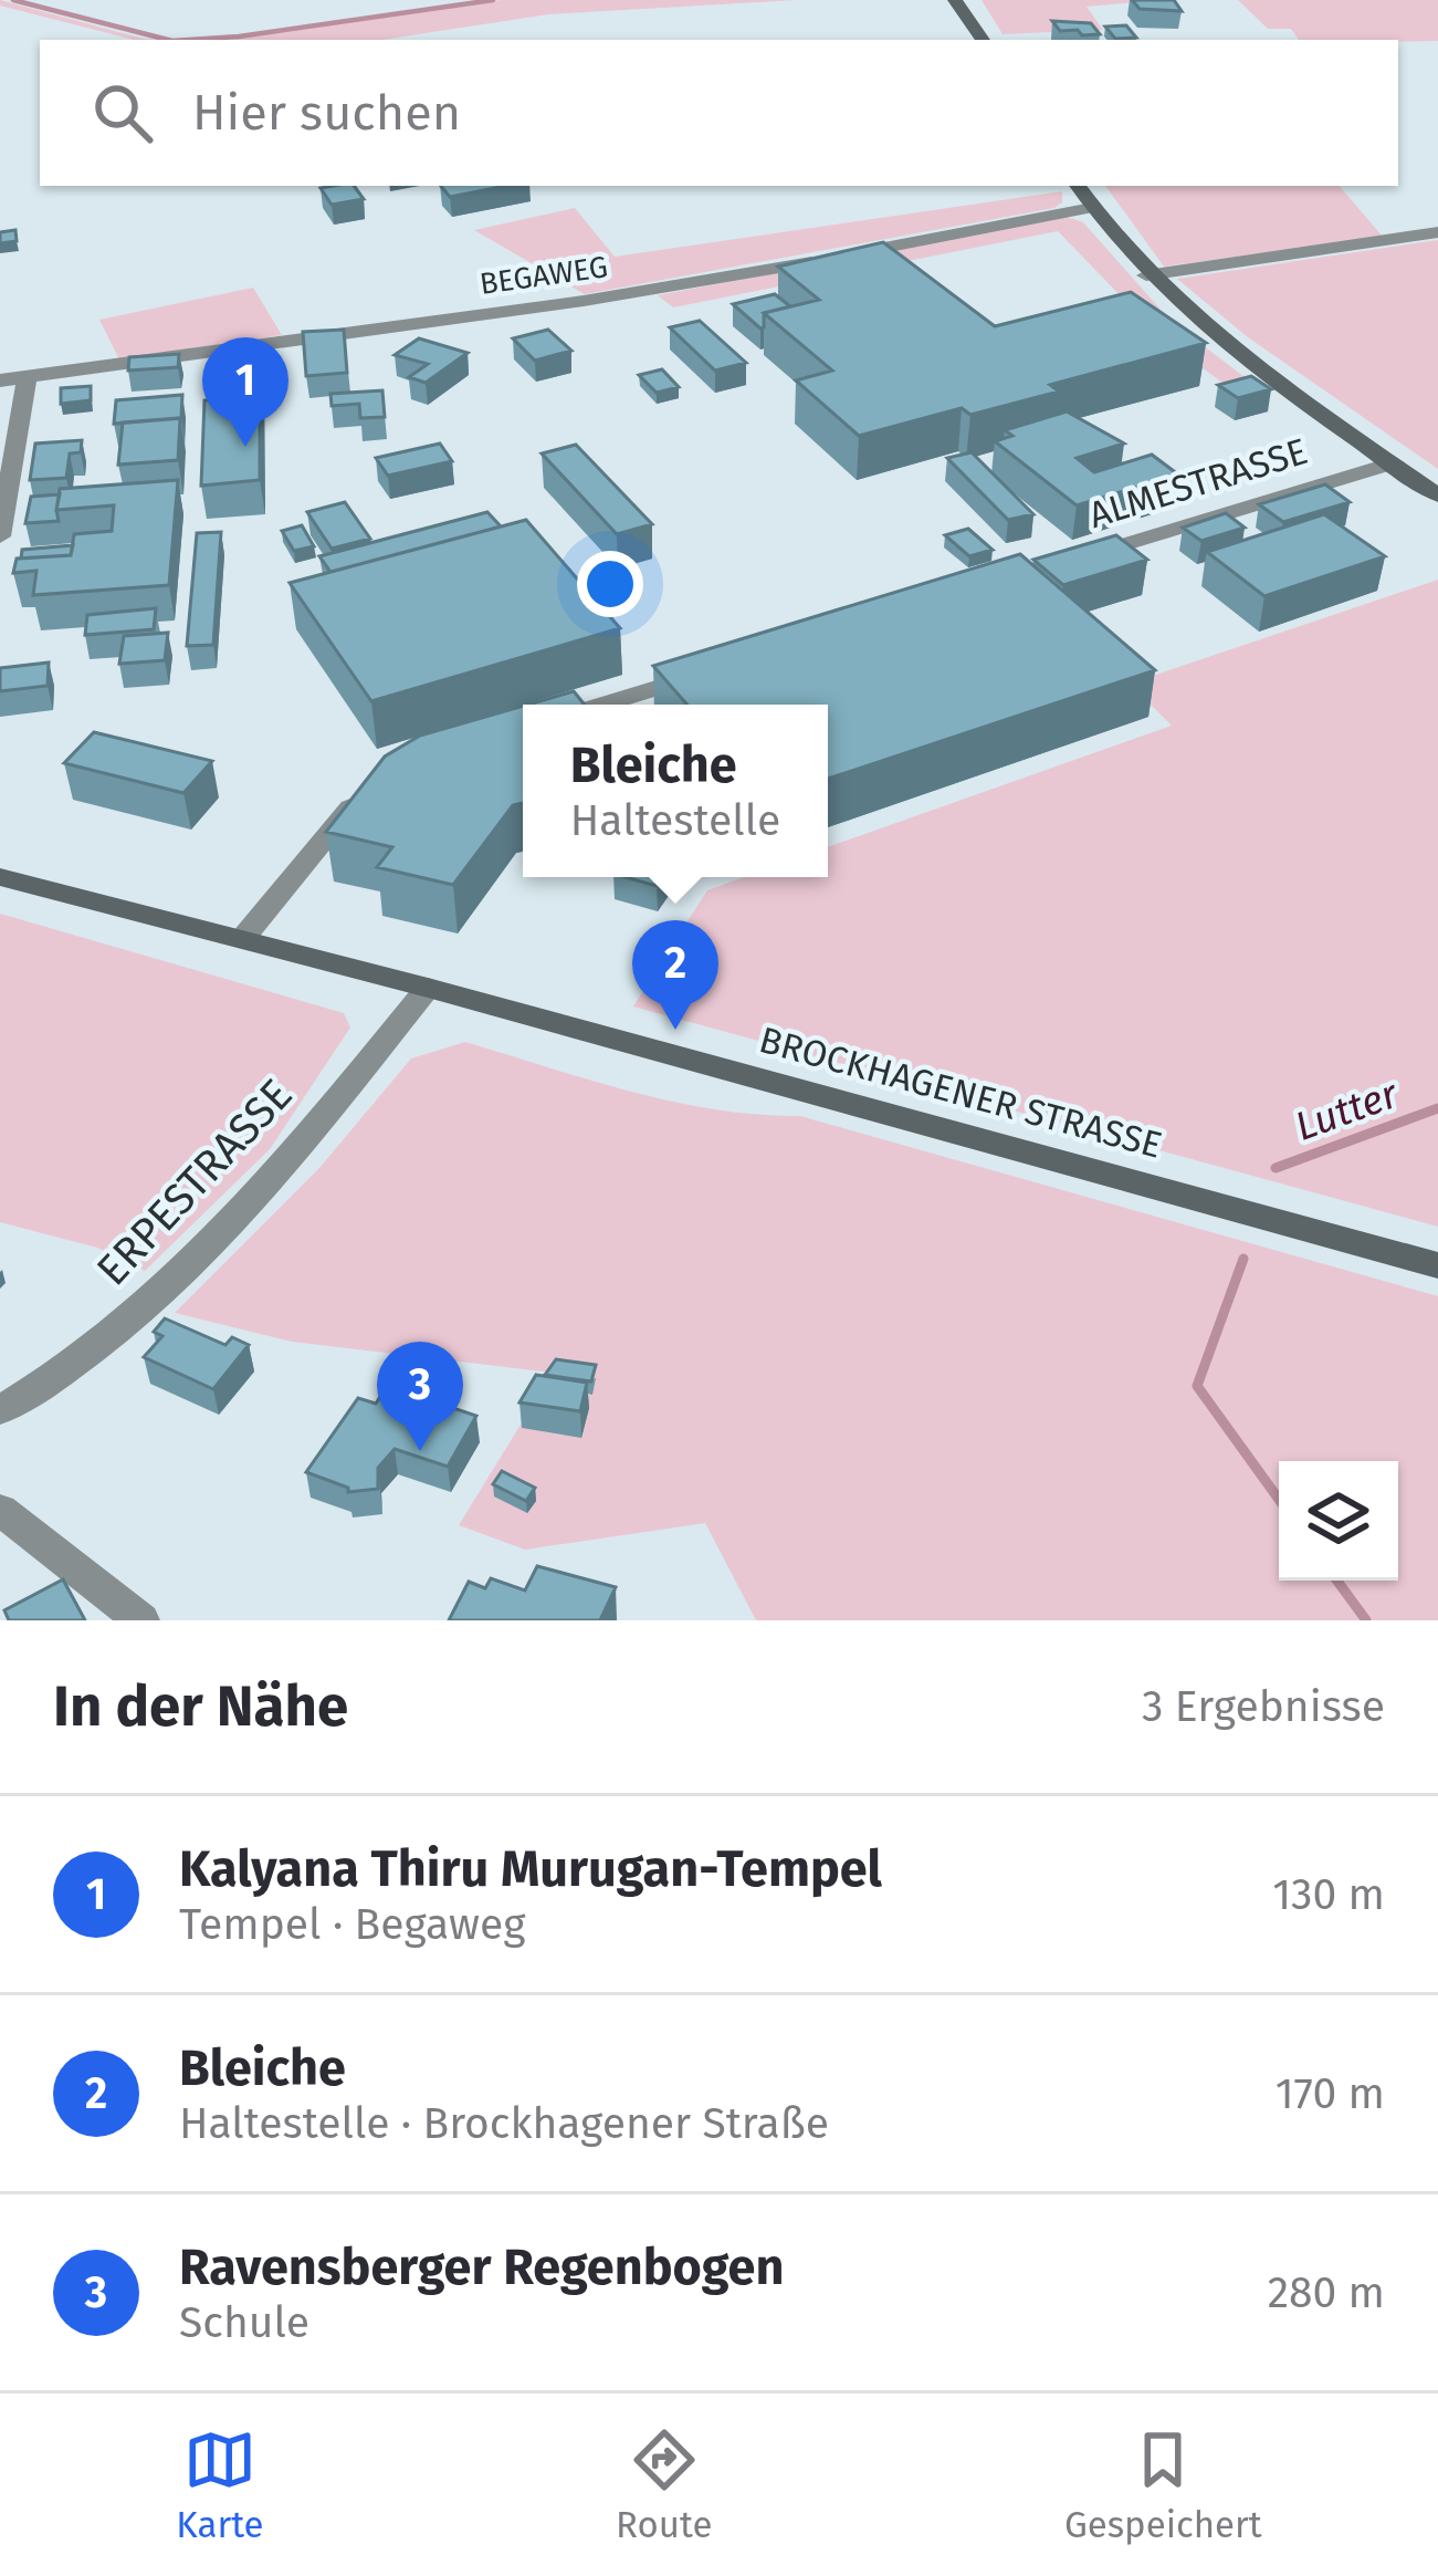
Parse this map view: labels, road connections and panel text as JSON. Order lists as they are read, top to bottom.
{
  "streets": {
    "main road": ["BROCKHAGENER STRASSE"],
    "street": ["BEGAWEG", "ALMESTRASSE", "ERPESTRASSE"]
  },
  "crossings": [
    ["BROCKHAGENER STRASSE", "ERPESTRASSE"]
  ],
  "water": ["Lutter"],
  "page": {
    "search": "Hier suchen",
    "pins": ["1", "2", "3"],
    "popup": ["Bleiche", "Haltestelle"],
    "heading": ["In der Nähe", "3 Ergebnisse"],
    "list": [
      {
        "mark": "1",
        "name": "Kalyana Thiru Murugan-Tempel",
        "note": "Tempel · Begaweg",
        "value": "130 m"
      },
      {
        "mark": "2",
        "name": "Bleiche",
        "note": "Haltestelle · Brockhagener Straße",
        "value": "170 m"
      },
      {
        "mark": "3",
        "name": "Ravensberger Regenbogen",
        "note": "Schule",
        "value": "280 m"
      }
    ],
    "nav": ["Karte", "Route", "Gespeichert"]
  }
}
